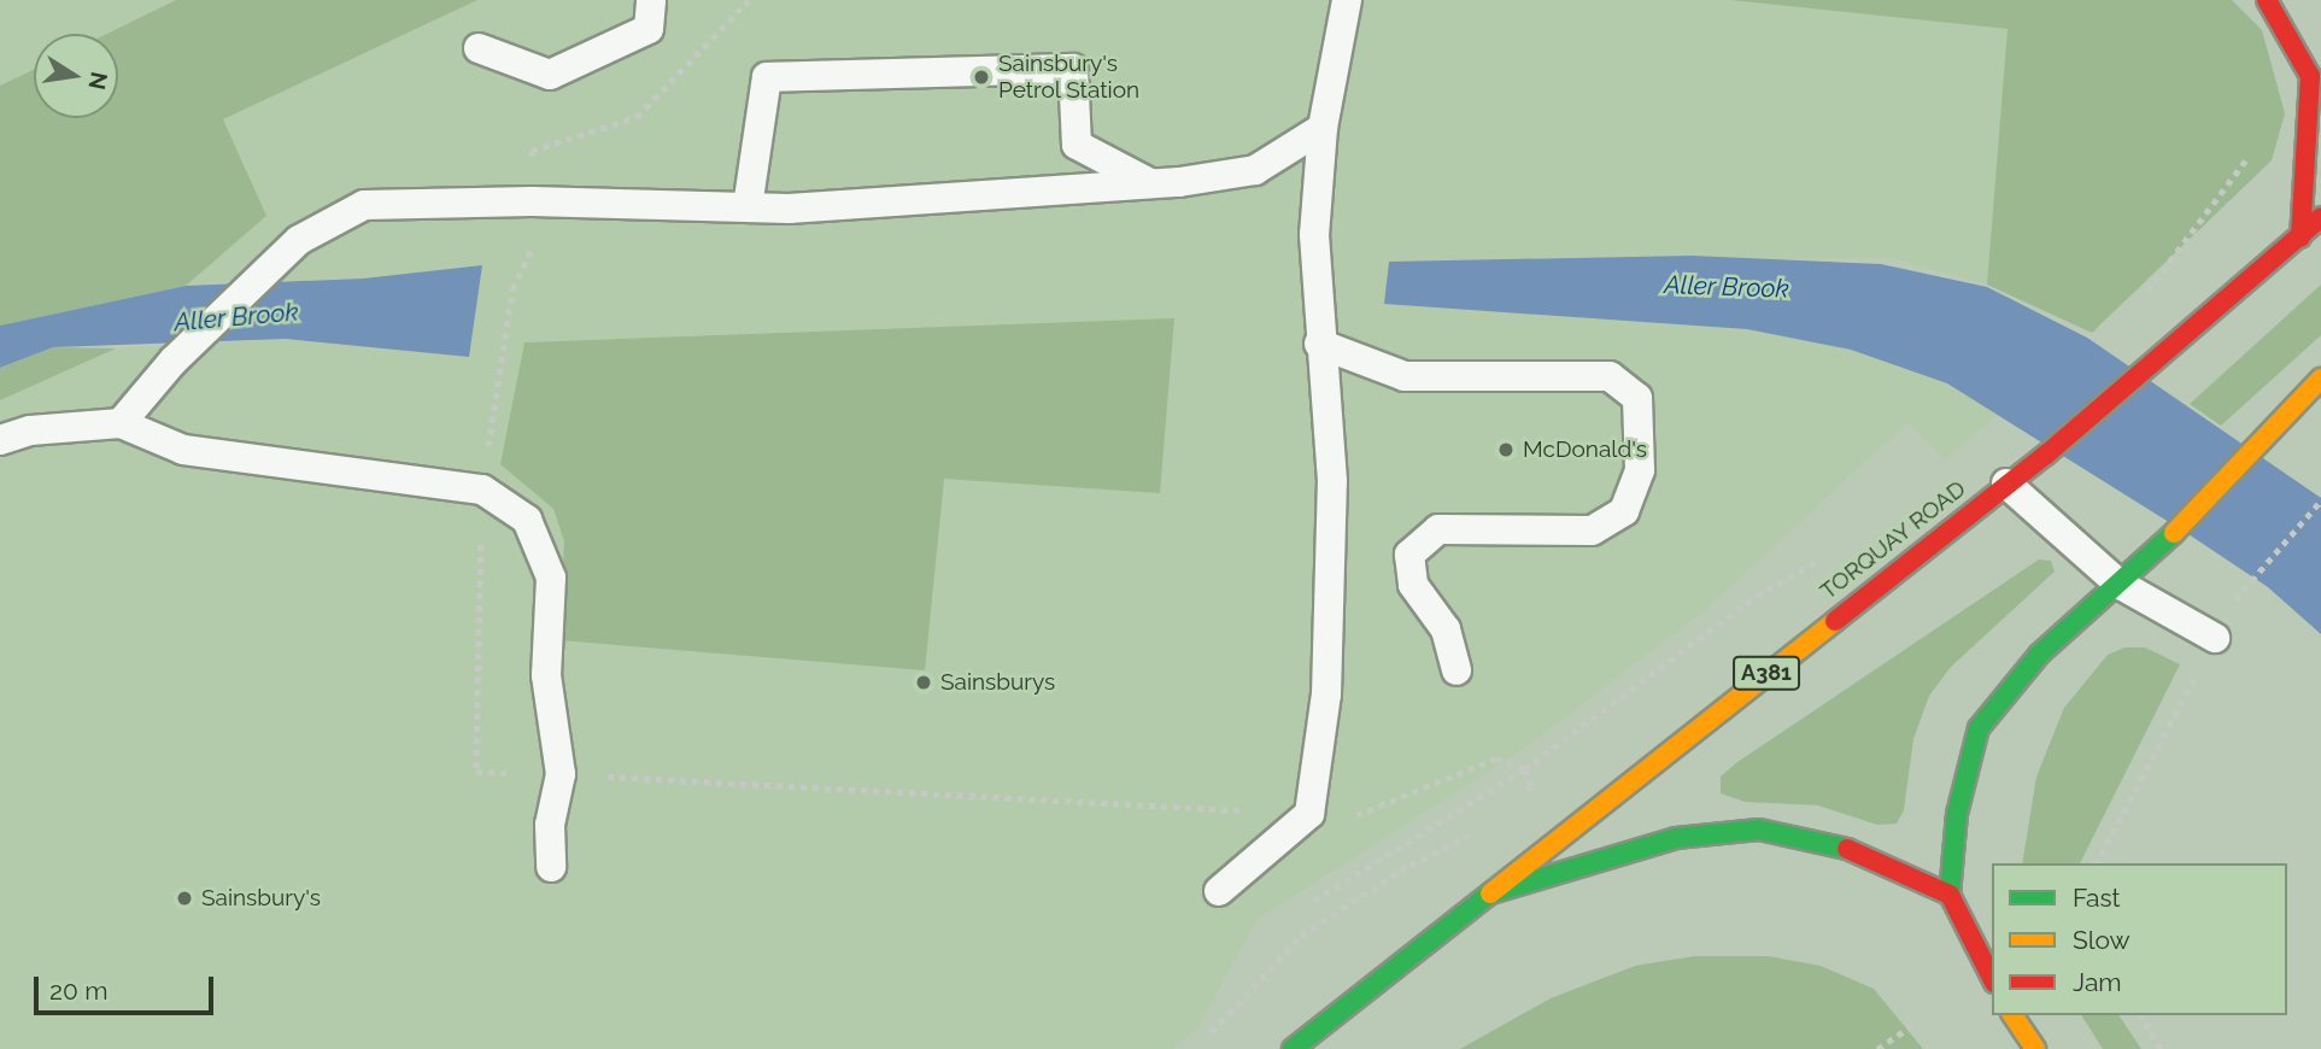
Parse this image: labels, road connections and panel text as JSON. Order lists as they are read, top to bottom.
{
  "streets": {
    "main road": ["TORQUAY ROAD", "A381"]
  },
  "crossings": [
    ["TORQUAY ROAD", "A381"]
  ],
  "water": ["Aller Brook"],
  "places": [
    "Sainsbury's Petrol Station",
    "McDonald's",
    "Sainsburys",
    "Sainsbury's"
  ],
  "legend": ["Fast", "Slow", "Jam"],
  "scale_bar": "20 m",
  "north": "right"
}
